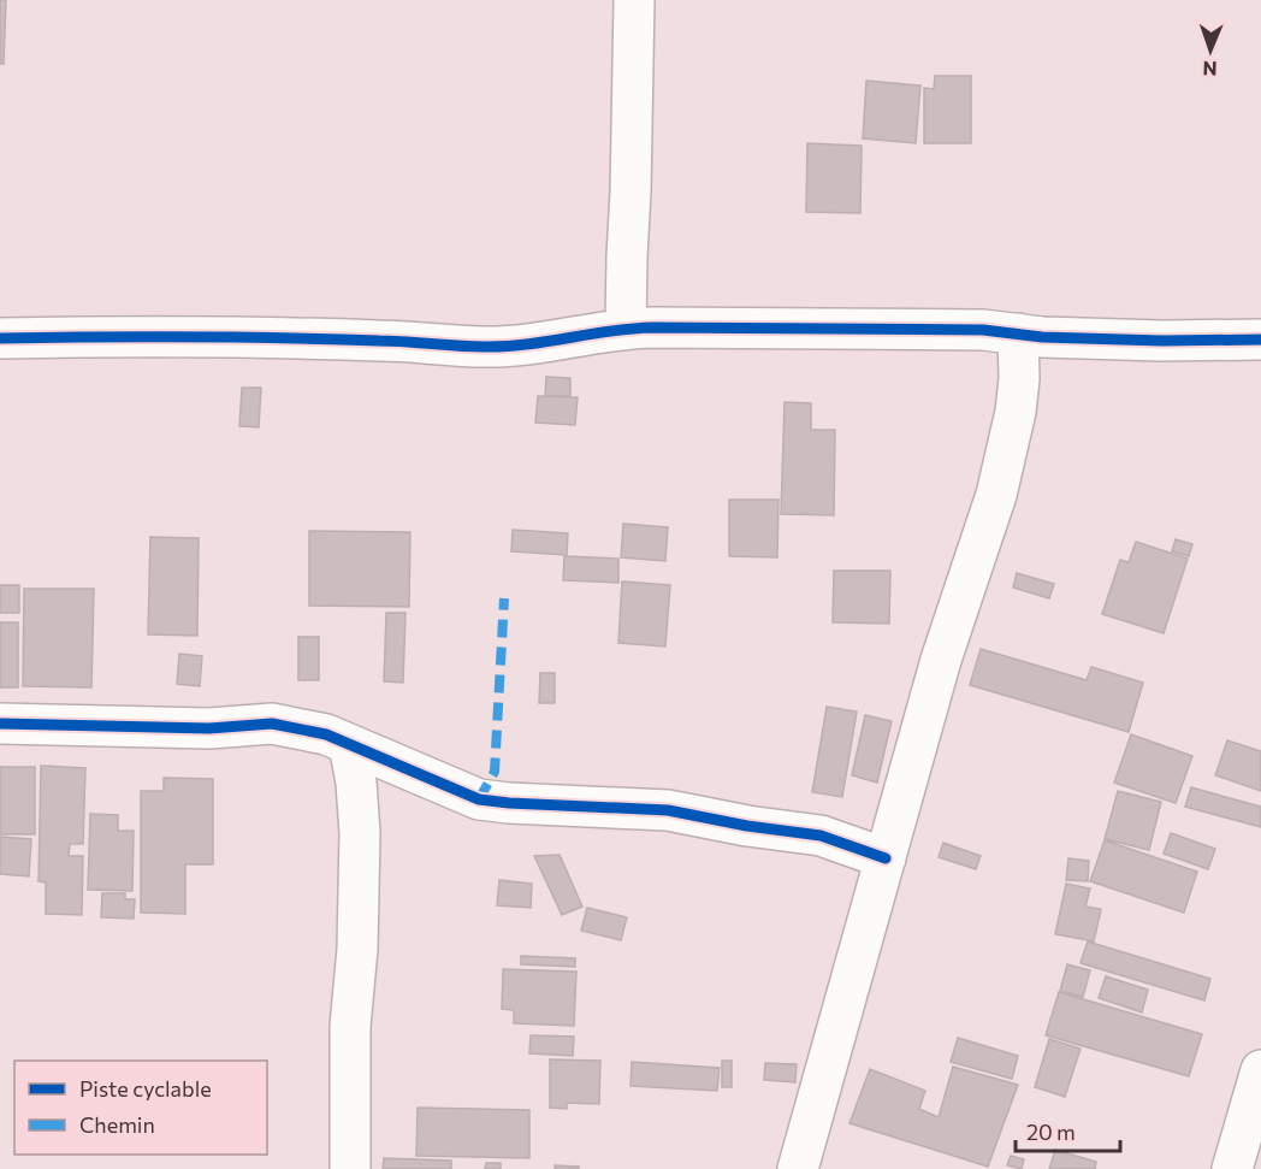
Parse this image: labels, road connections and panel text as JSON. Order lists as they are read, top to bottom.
{
  "legend": ["Piste cyclable", "Chemin"],
  "scale_bar": "20 m",
  "north": "bottom"
}
